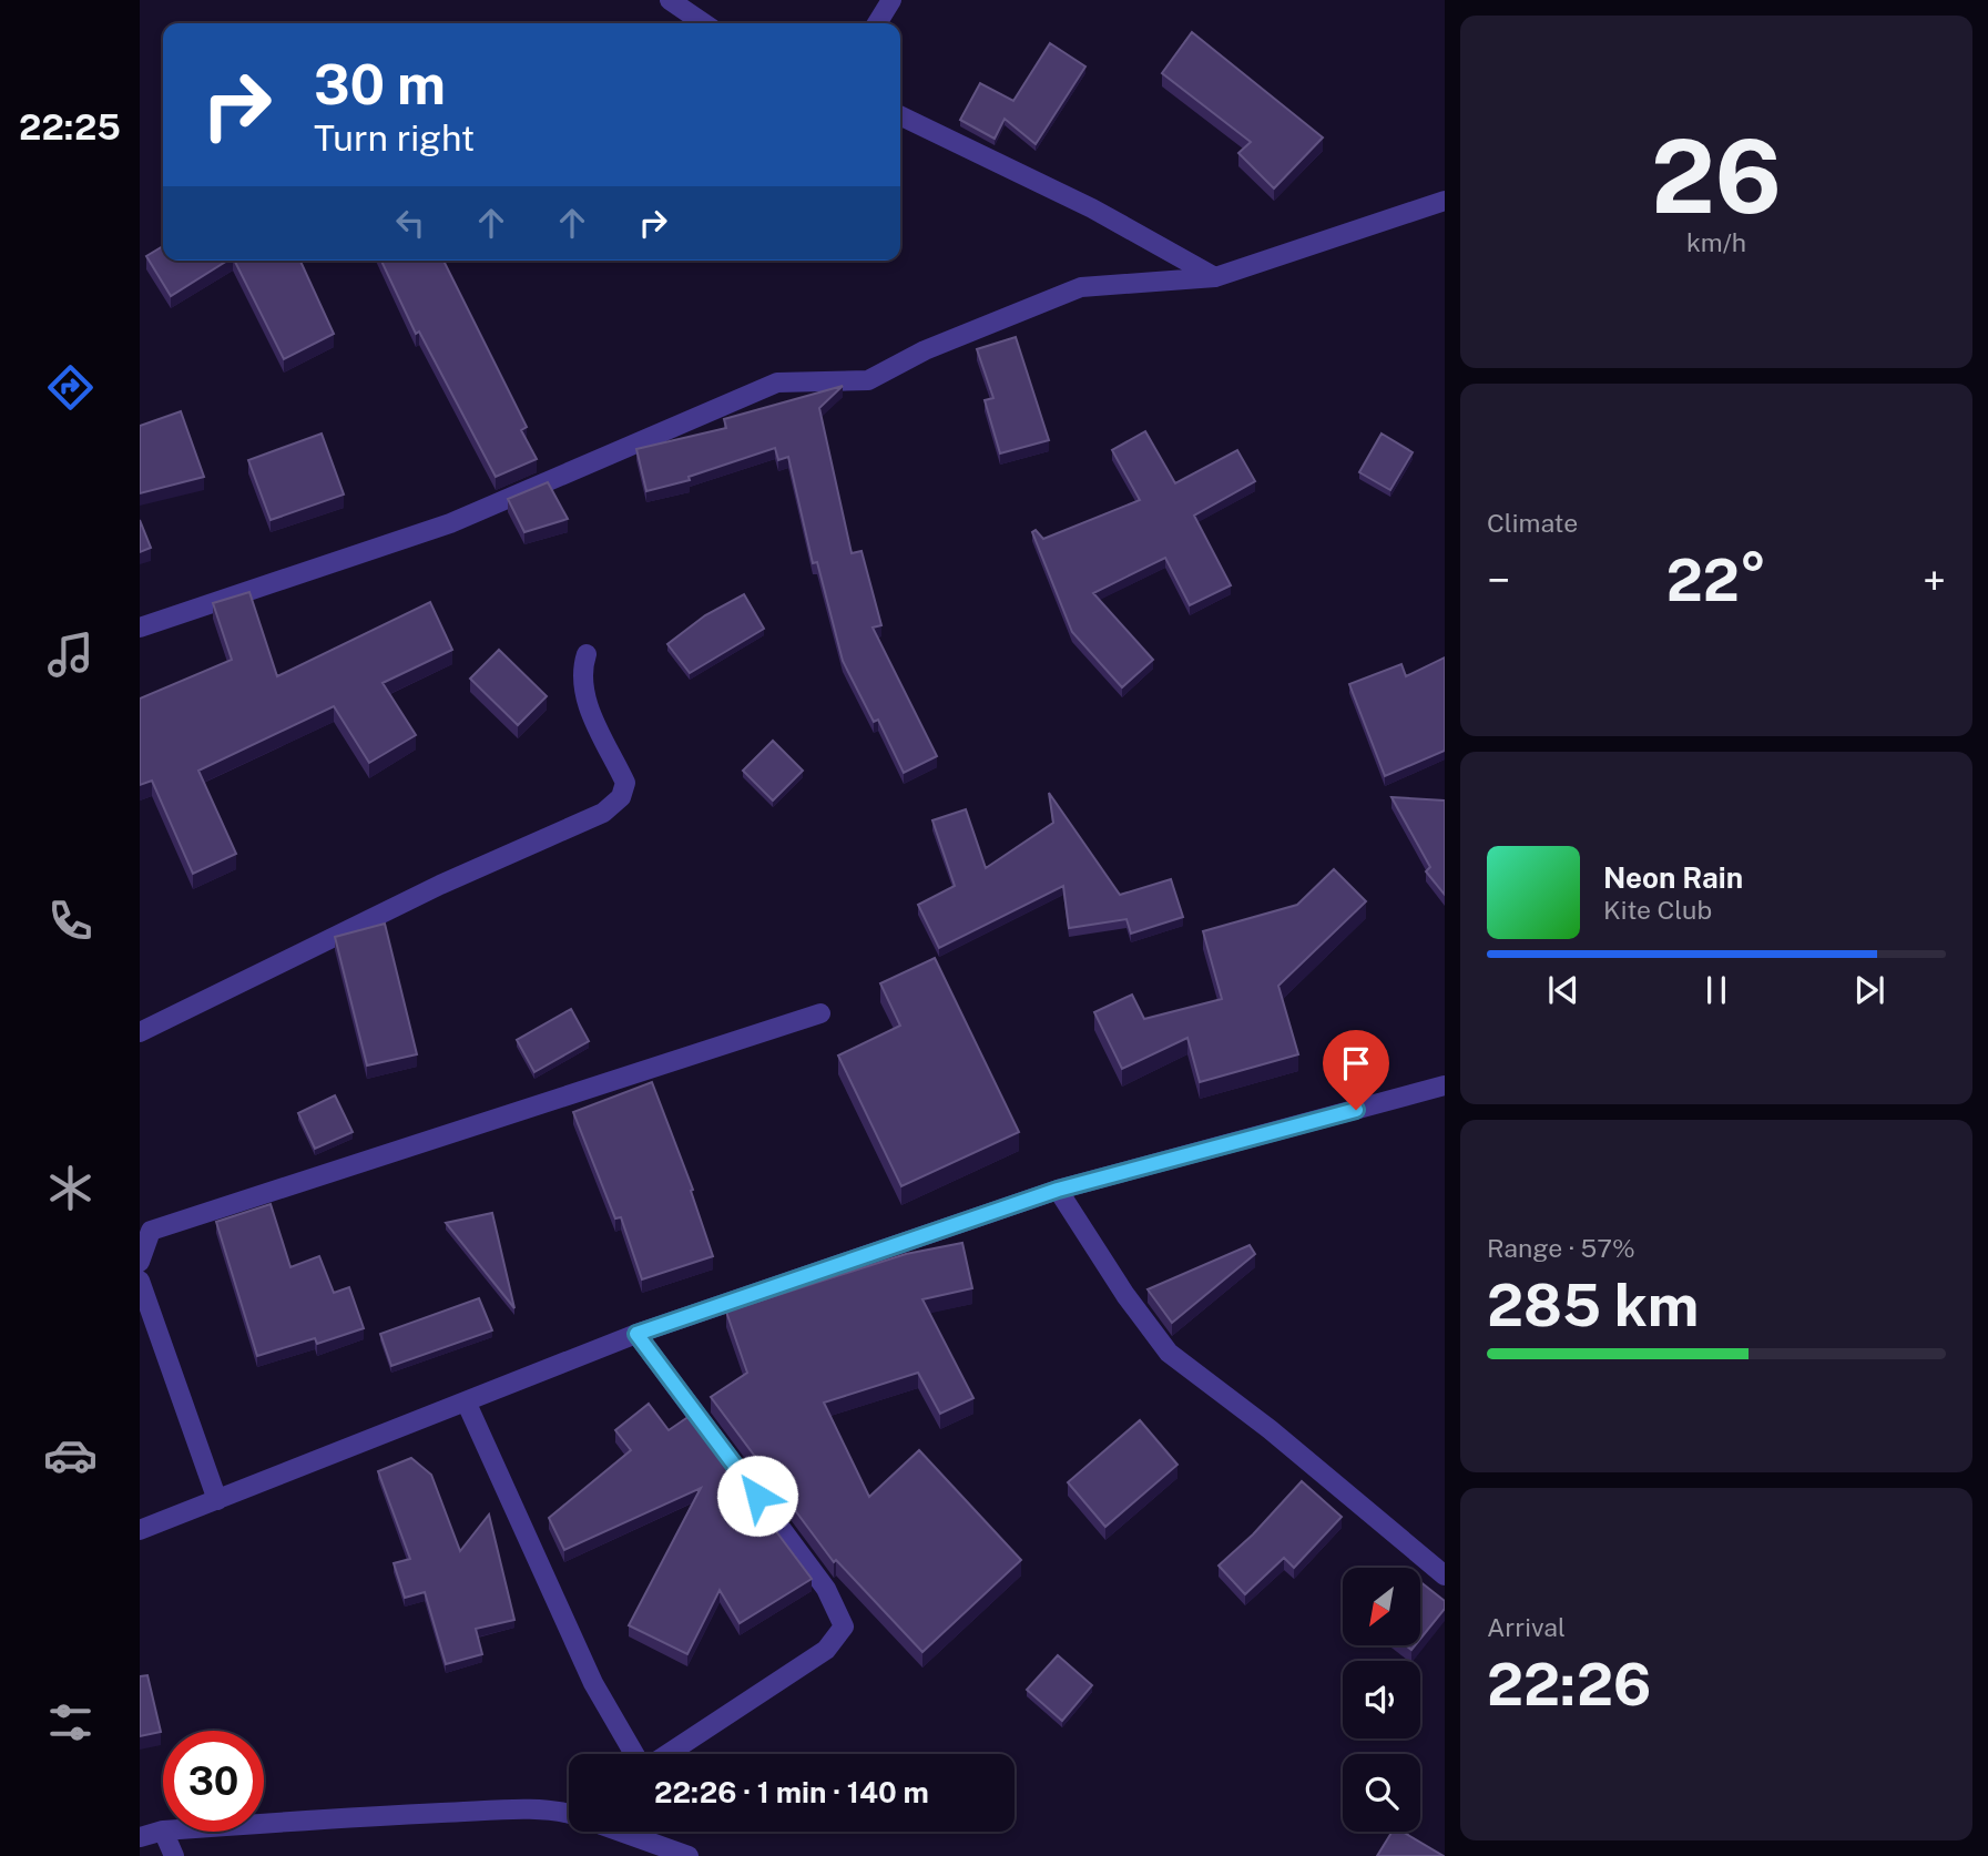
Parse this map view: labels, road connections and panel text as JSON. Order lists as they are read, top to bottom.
{
  "north": "bottom left",
  "page": {
    "tabs": "22:25",
    "tile": [
      ["26", "km/h"],
      "Climate",
      ["Range · 57%", "285 km"],
      ["Arrival", "22:26"]
    ],
    "turn": ["30 m", "Turn right"],
    "heat": ["−", "22°", "+"],
    "song": ["Neon Rain", "Kite Club"],
    "limit": "30",
    "trip": "22:26 · 1 min · 140 m"
  }
}
